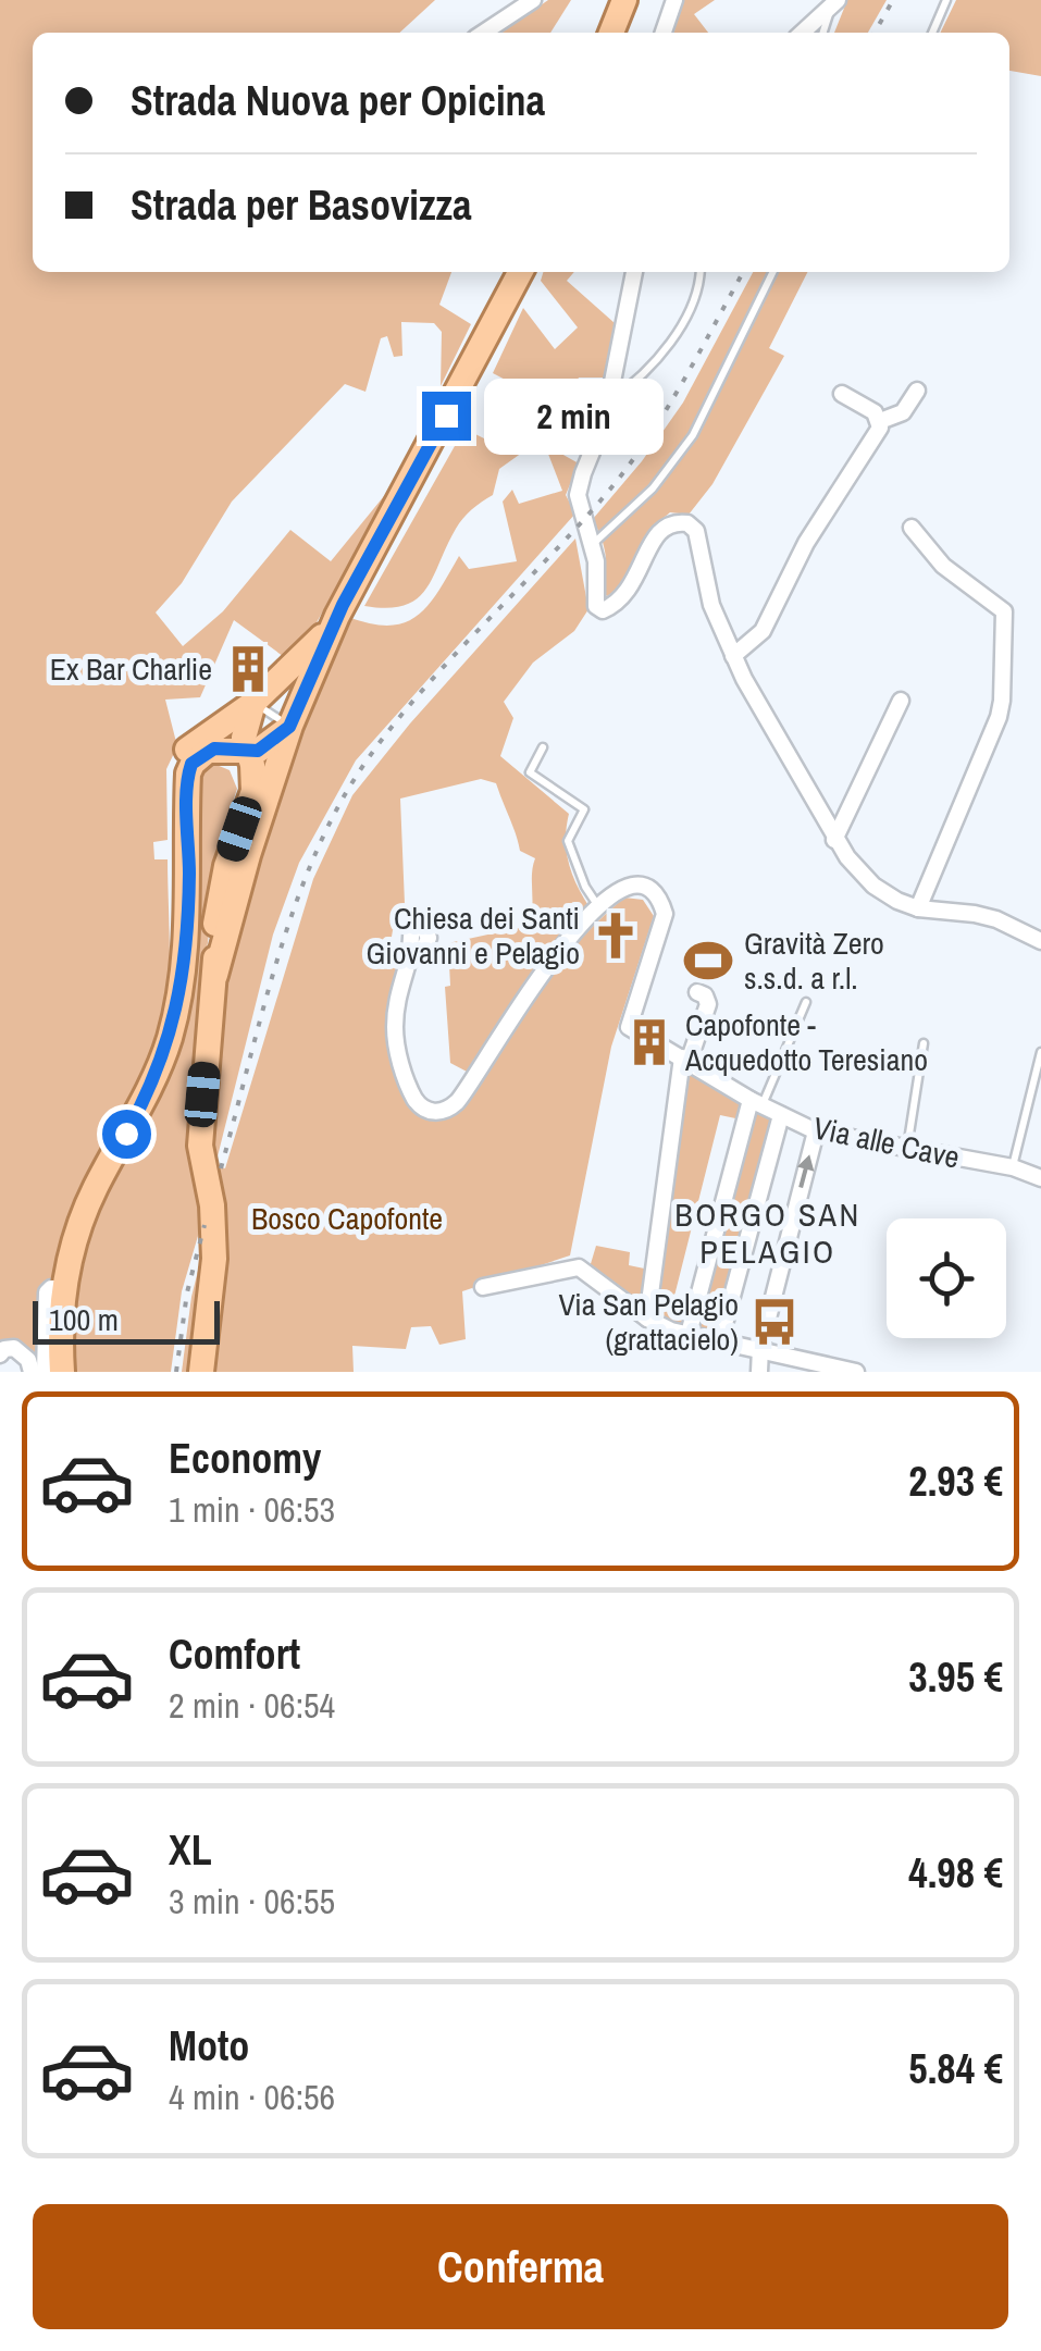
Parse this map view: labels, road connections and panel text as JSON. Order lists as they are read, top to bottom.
{
  "streets": {
    "street": ["Via alle Cave"]
  },
  "districts": ["BORGO SAN PELAGIO"],
  "parks": ["Bosco Capofonte"],
  "places": {
    "building": ["Ex Bar Charlie", "Capofonte - Acquedotto Teresiano"],
    "church": ["Chiesa dei Santi Giovanni e Pelagio"],
    "sports": ["Gravità Zero s.s.d. a r.l."],
    "bus stop": ["Via San Pelagio (grattacielo)"]
  },
  "scale_bar": "100 m",
  "page": {
    "banner": ["Strada Nuova per Opicina", "Strada per Basovizza"],
    "bubble": "2 min",
    "scale": "100 m",
    "list": [
      {
        "name": "Economy",
        "note": "1 min · 06:53",
        "value": "2.93 €"
      },
      {
        "name": "Comfort",
        "note": "2 min · 06:54",
        "value": "3.95 €"
      },
      {
        "name": "XL",
        "note": "3 min · 06:55",
        "value": "4.98 €"
      },
      {
        "name": "Moto",
        "note": "4 min · 06:56",
        "value": "5.84 €"
      }
    ],
    "buttons": "Conferma"
  }
}
